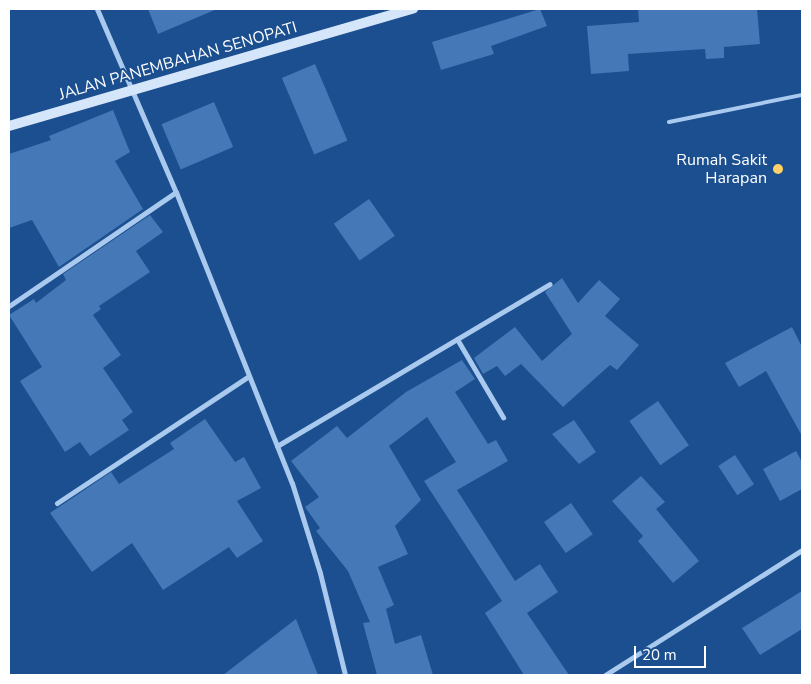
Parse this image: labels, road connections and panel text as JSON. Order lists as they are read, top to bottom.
{
  "streets": {
    "main road": ["JALAN PANEMBAHAN SENOPATI"]
  },
  "places": ["Rumah Sakit Harapan"],
  "scale_bar": "20 m"
}
